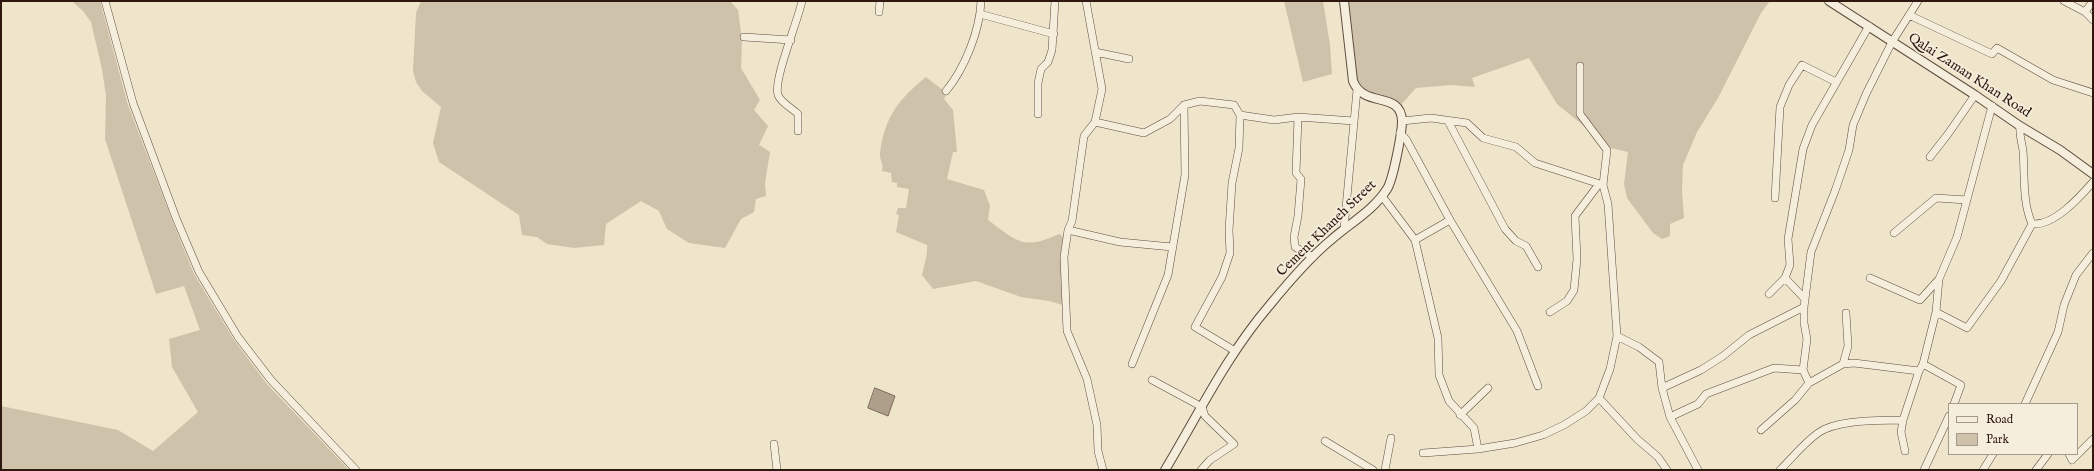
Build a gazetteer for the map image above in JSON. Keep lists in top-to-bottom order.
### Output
{
  "streets": {
    "street": ["Qalai Zaman Khan Road", "Cement Khaneh Street"]
  },
  "legend": ["Road", "Park"]
}
